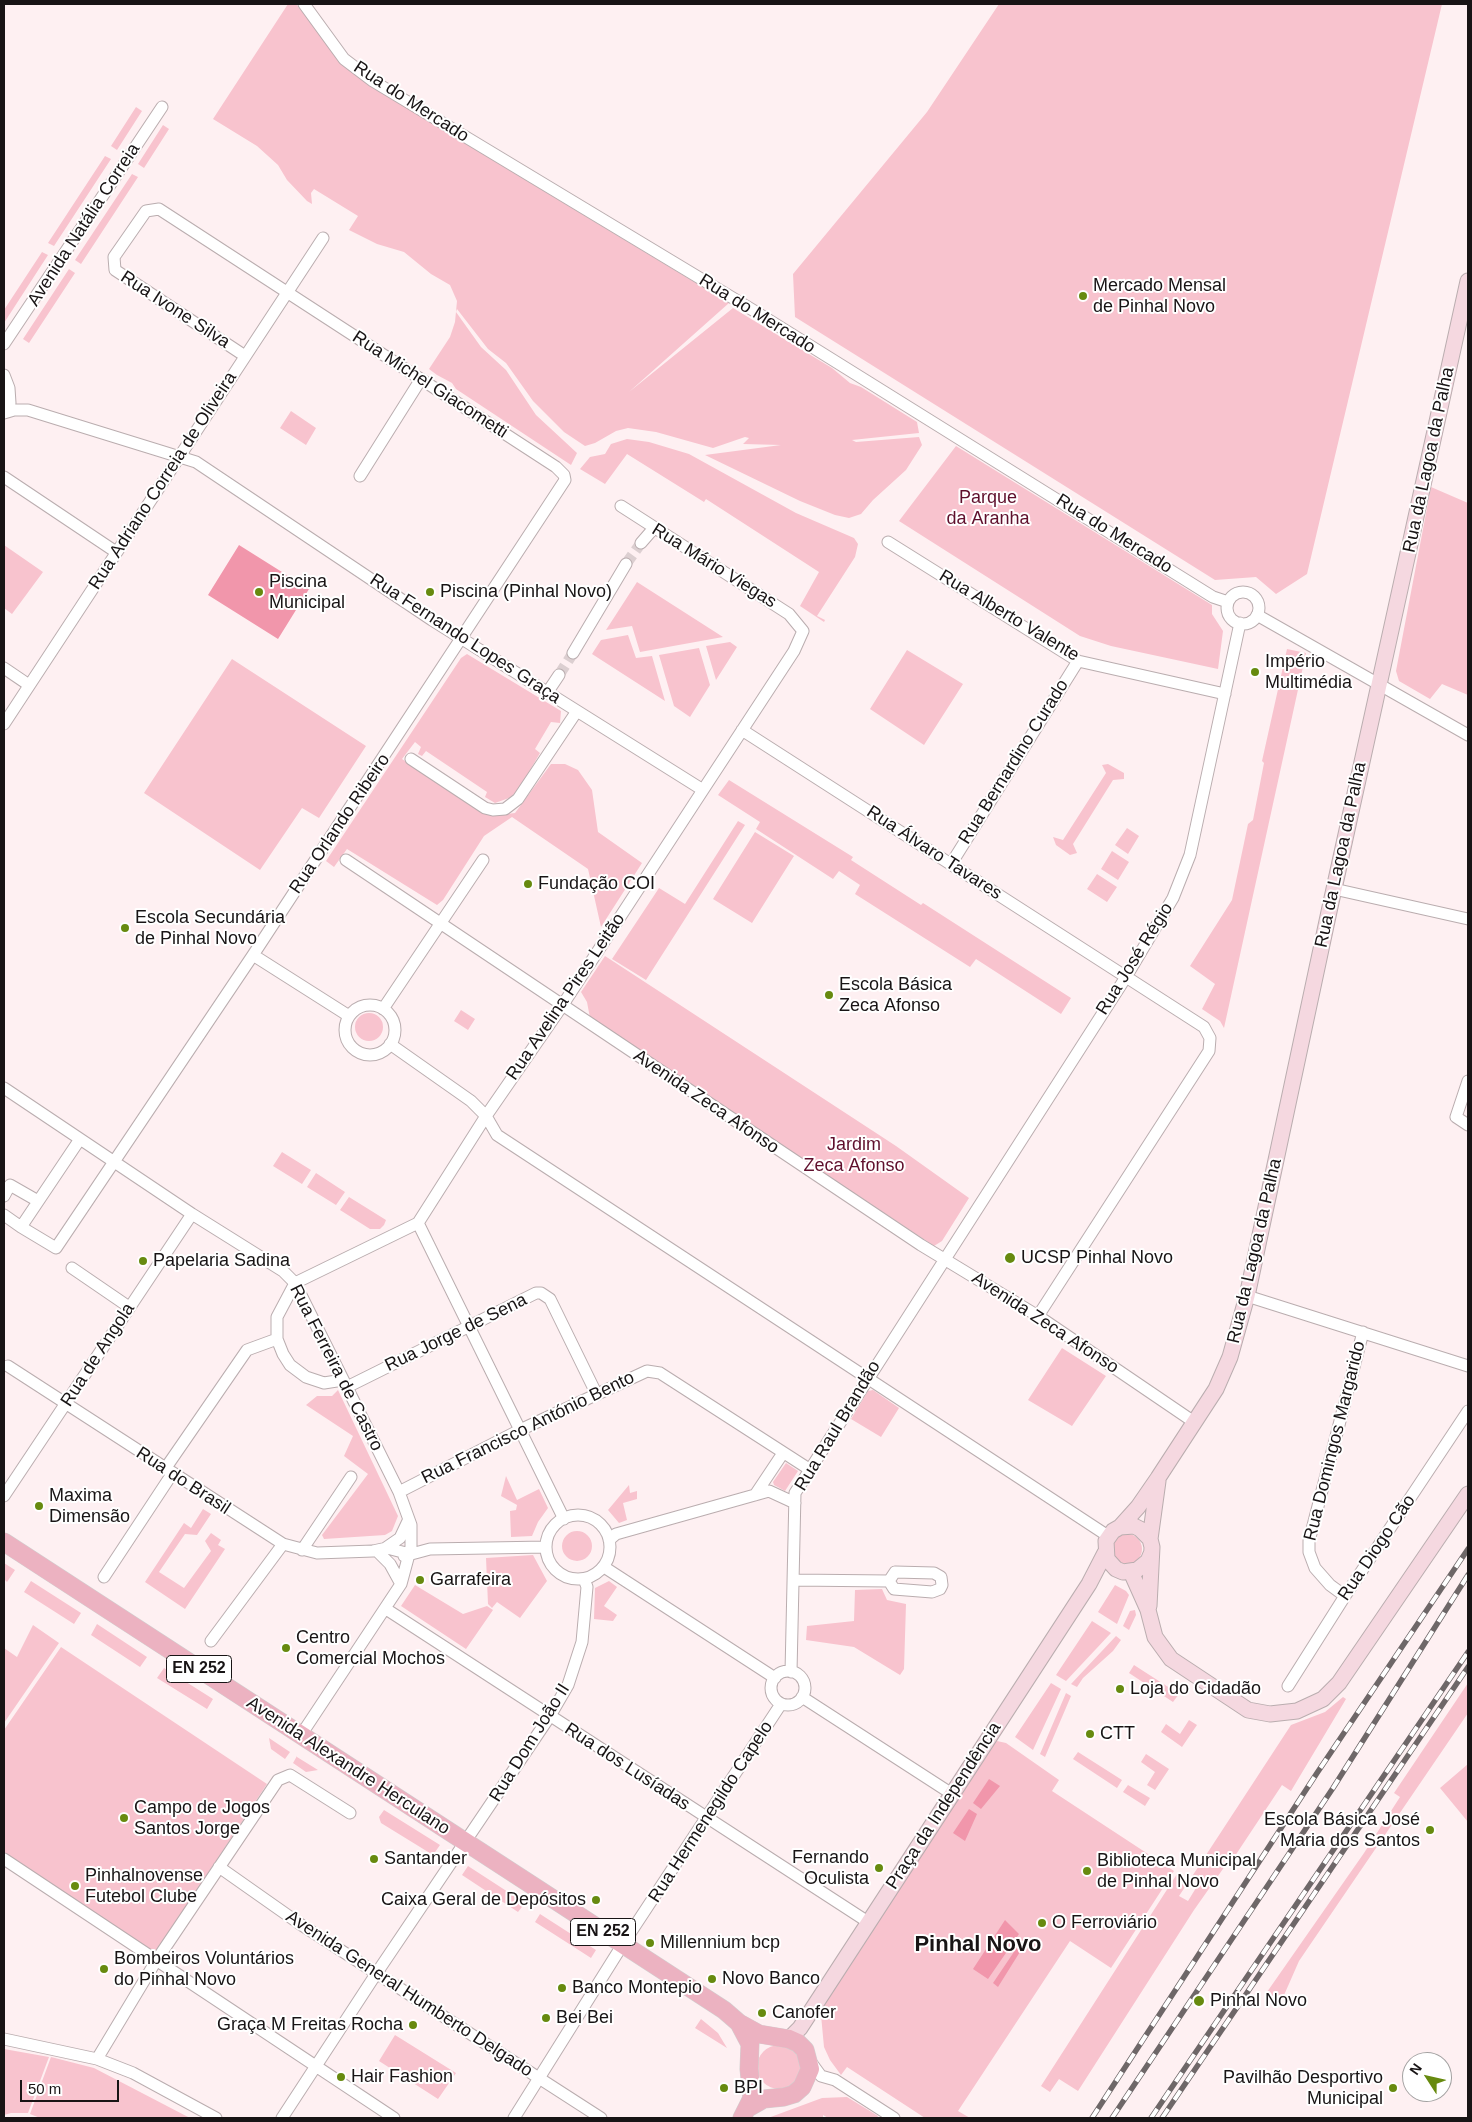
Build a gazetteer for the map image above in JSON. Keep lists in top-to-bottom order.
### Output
{
  "streets": {
    "main road": ["EN 252", "Avenida Alexandre Herculano"],
    "street": [
      "Rua do Mercado",
      "Avenida Natália Correia",
      "Rua Ivone Silva",
      "Rua Michel Giacometti",
      "Rua da Lagoa da Palha",
      "Rua Adriano Correia de Oliveira",
      "Rua Mário Viegas",
      "Rua Alberto Valente",
      "Rua Fernando Lopes Graça",
      "Rua Bernardino Curado",
      "Rua Orlando Ribeiro",
      "Rua Álvaro Tavares",
      "Rua José Régio",
      "Rua Avelina Pires Leitão",
      "Avenida Zeca Afonso",
      "Rua Jorge de Sena",
      "Rua de Angola",
      "Rua Ferreira de Castro",
      "Rua Raul Brandão",
      "Rua Francisco António Bento",
      "Rua Domingos Margarido",
      "Rua do Brasil",
      "Rua Diogo Cão",
      "Rua Dom João II",
      "Rua dos Lusíadas",
      "Praça da Independência",
      "Rua Hermenegildo Capelo",
      "Avenida General Humberto Delgado"
    ]
  },
  "crossings": [
    ["Rua do Mercado", "Rua José Régio"],
    ["Rua Ivone Silva", "Rua Michel Giacometti"],
    ["Rua Ivone Silva", "Rua Adriano Correia de Oliveira"],
    ["Rua Michel Giacometti", "Rua Adriano Correia de Oliveira"],
    ["Rua Michel Giacometti", "Rua Orlando Ribeiro"],
    ["Rua da Lagoa da Palha", "Avenida Zeca Afonso"],
    ["Rua Adriano Correia de Oliveira", "Rua Fernando Lopes Graça"],
    ["Rua Mário Viegas", "Rua Avelina Pires Leitão"],
    ["Rua Alberto Valente", "Rua Bernardino Curado"],
    ["Rua Alberto Valente", "Rua José Régio"],
    ["Rua Fernando Lopes Graça", "Rua Orlando Ribeiro"],
    ["Rua Fernando Lopes Graça", "Rua Avelina Pires Leitão"],
    ["Rua Bernardino Curado", "Rua Álvaro Tavares"],
    ["Rua Orlando Ribeiro", "Rua Ferreira de Castro"],
    ["Rua Álvaro Tavares", "Rua José Régio"],
    ["Rua Álvaro Tavares", "Rua Avelina Pires Leitão"],
    ["Rua Álvaro Tavares", "Avenida Zeca Afonso"],
    ["Rua José Régio", "Avenida Zeca Afonso"],
    ["Rua José Régio", "Rua Raul Brandão"],
    ["Rua Avelina Pires Leitão", "Avenida Zeca Afonso"],
    ["Avenida Zeca Afonso", "Rua Raul Brandão"],
    ["Rua Jorge de Sena", "Rua Ferreira de Castro"],
    ["Rua Jorge de Sena", "Rua Francisco António Bento"],
    ["Rua de Angola", "Rua Ferreira de Castro"],
    ["Rua de Angola", "Rua do Brasil"],
    ["Rua Ferreira de Castro", "Rua Francisco António Bento"],
    ["Rua Ferreira de Castro", "Rua do Brasil"],
    ["Rua Ferreira de Castro", "Avenida Alexandre Herculano"],
    ["Rua Ferreira de Castro", "Rua dos Lusíadas"],
    ["Rua Raul Brandão", "Rua Francisco António Bento"],
    ["Rua Raul Brandão", "Rua Hermenegildo Capelo"],
    ["Rua Domingos Margarido", "Rua Diogo Cão"],
    ["Rua do Brasil", "Rua Dom João II"],
    ["EN 252", "Rua Dom João II"],
    ["EN 252", "Avenida Alexandre Herculano"],
    ["EN 252", "Praça da Independência"],
    ["EN 252", "Rua Hermenegildo Capelo"],
    ["Rua Dom João II", "Avenida Alexandre Herculano"],
    ["Rua Dom João II", "Rua dos Lusíadas"],
    ["Rua Dom João II", "Avenida General Humberto Delgado"],
    ["Rua dos Lusíadas", "Praça da Independência"],
    ["Rua dos Lusíadas", "Rua Hermenegildo Capelo"],
    ["Rua Hermenegildo Capelo", "Avenida General Humberto Delgado"]
  ],
  "districts": ["Pinhal Novo"],
  "parks": ["Parque da Aranha", "Jardim Zeca Afonso"],
  "places": [
    "Mercado Mensal de Pinhal Novo",
    "Piscina Municipal",
    "Piscina (Pinhal Novo)",
    "Império Multimédia",
    "Fundação COI",
    "Escola Secundária de Pinhal Novo",
    "Escola Básica Zeca Afonso",
    "UCSP Pinhal Novo",
    "Papelaria Sadina",
    "Maxima Dimensão",
    "Garrafeira",
    "Centro Comercial Mochos",
    "Loja do Cidadão",
    "CTT",
    "Campo de Jogos Santos Jorge",
    "Escola Básica José Maria dos Santos",
    "Santander",
    "Fernando Oculista",
    "Biblioteca Municipal de Pinhal Novo",
    "Pinhalnovense Futebol Clube",
    "Caixa Geral de Depósitos",
    "O Ferroviário",
    "Millennium bcp",
    "Bombeiros Voluntários do Pinhal Novo",
    "Novo Banco",
    "Banco Montepio",
    "Pinhal Novo",
    "Canofer",
    "Bei Bei",
    "Graça M Freitas Rocha",
    "Hair Fashion",
    "BPI",
    "Pavilhão Desportivo Municipal"
  ],
  "scale_bar": "50 m",
  "north": "top left"
}
